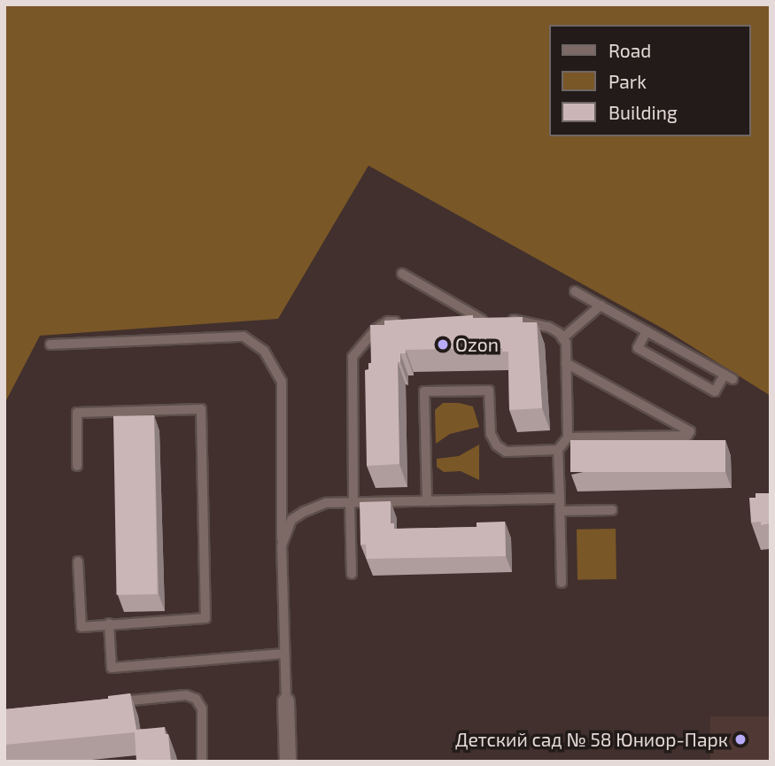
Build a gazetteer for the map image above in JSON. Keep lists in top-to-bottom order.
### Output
{
  "places": ["Ozon", "Детский сад № 58 Юниор-Парк"],
  "legend": ["Road", "Park", "Building"]
}
